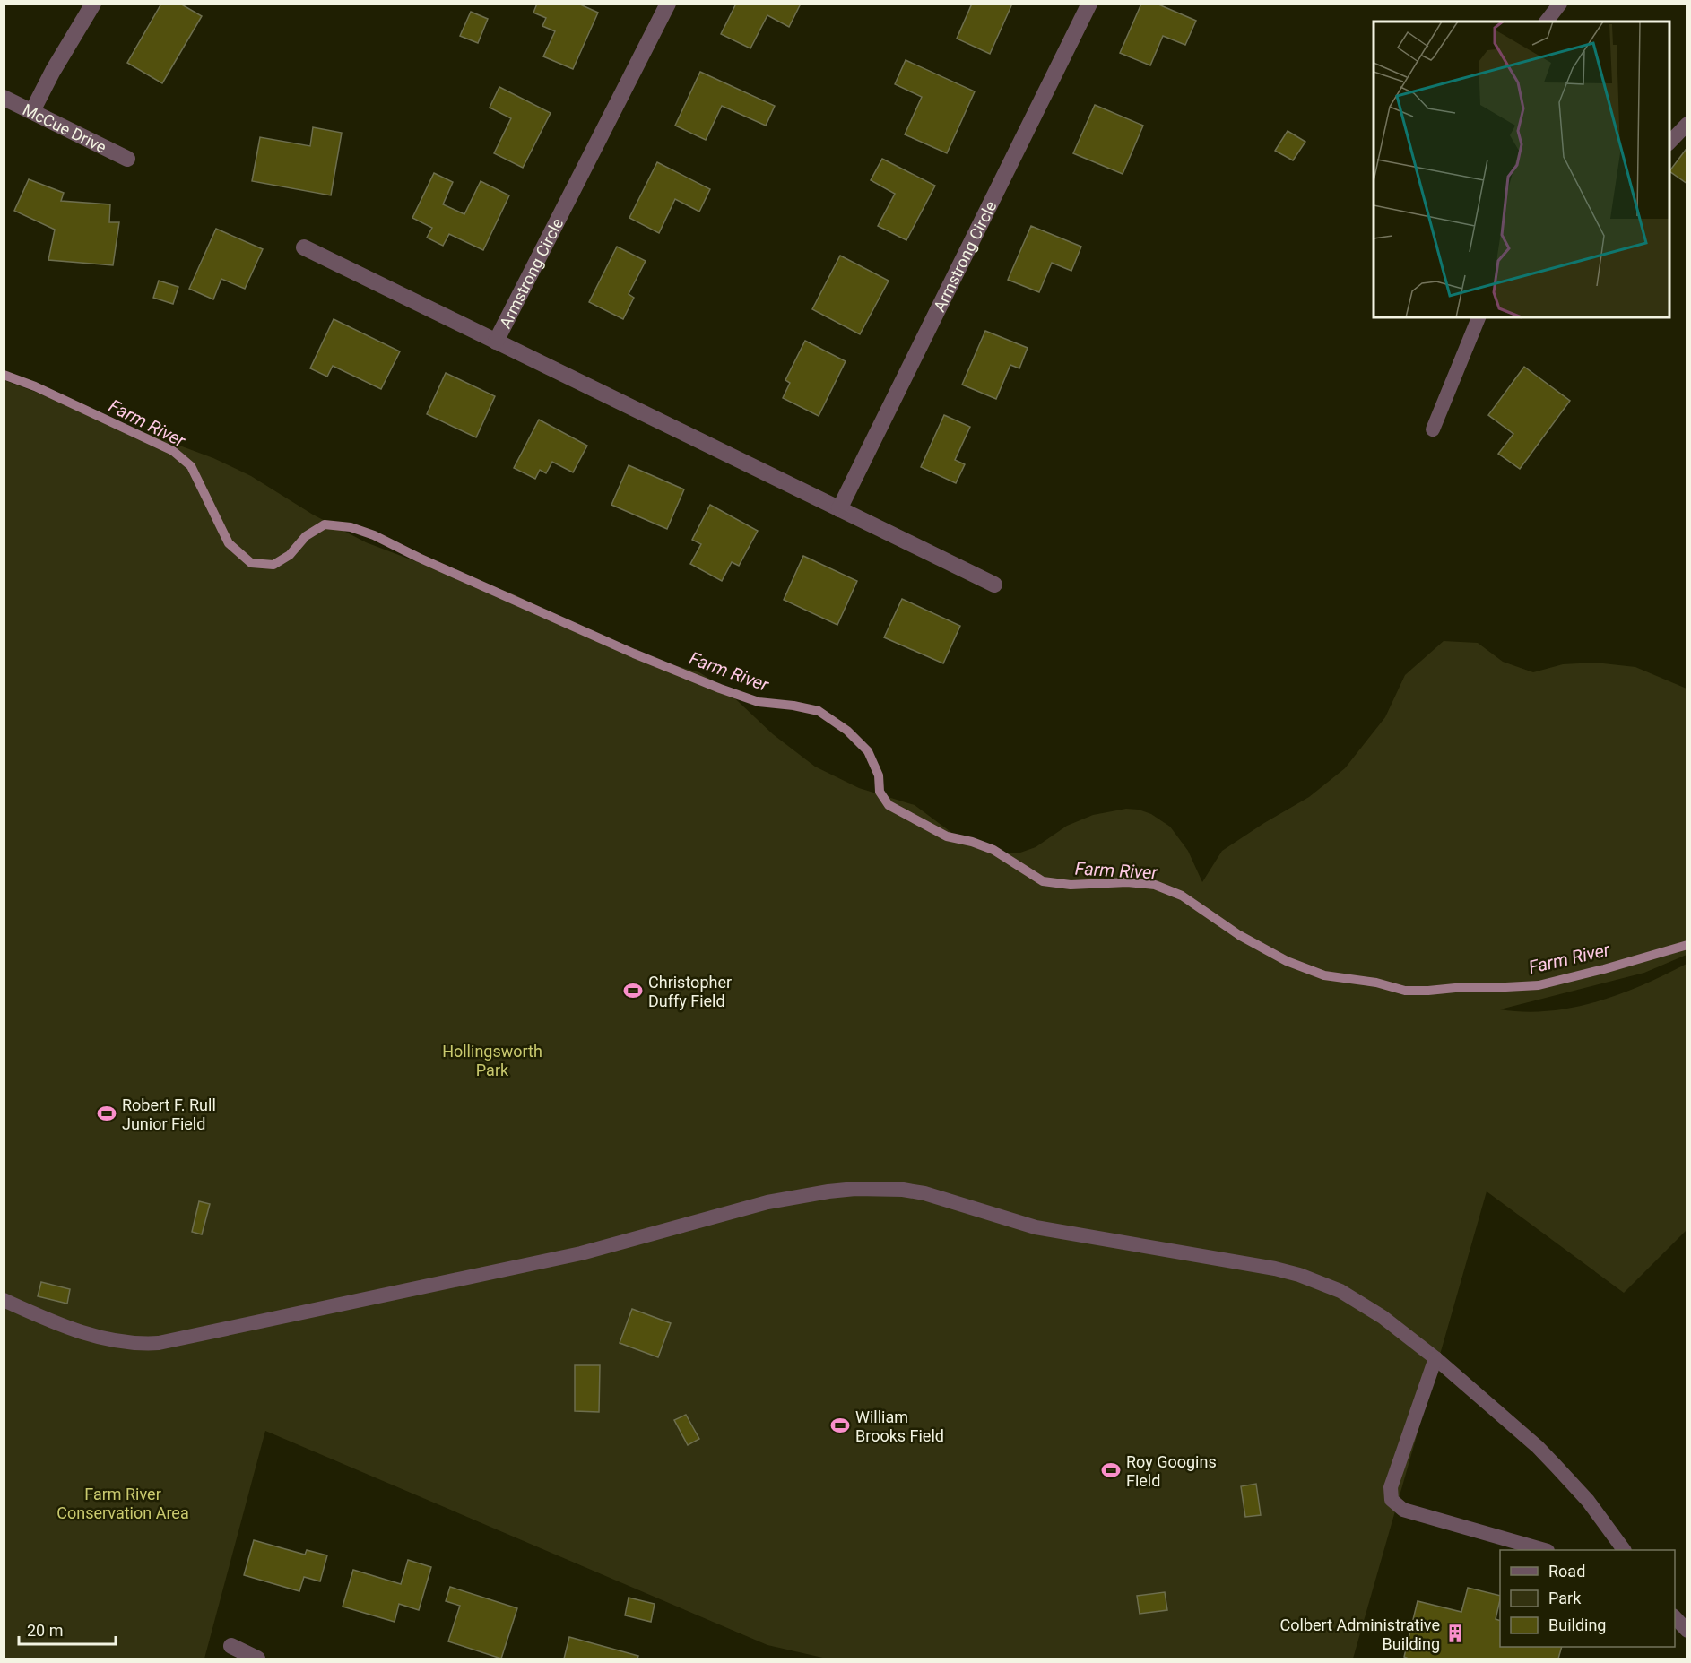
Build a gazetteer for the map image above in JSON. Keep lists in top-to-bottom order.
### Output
{
  "streets": {
    "street": ["McCue Drive", "Armstrong Circle"]
  },
  "water": ["Farm River"],
  "parks": ["Hollingsworth Park", "Farm River Conservation Area"],
  "places": {
    "sports": [
      "Christopher Duffy Field",
      "Robert F. Rull Junior Field",
      "William Brooks Field",
      "Roy Googins Field"
    ],
    "building": ["Colbert Administrative Building"]
  },
  "legend": ["Road", "Park", "Building"],
  "scale_bar": "20 m"
}
